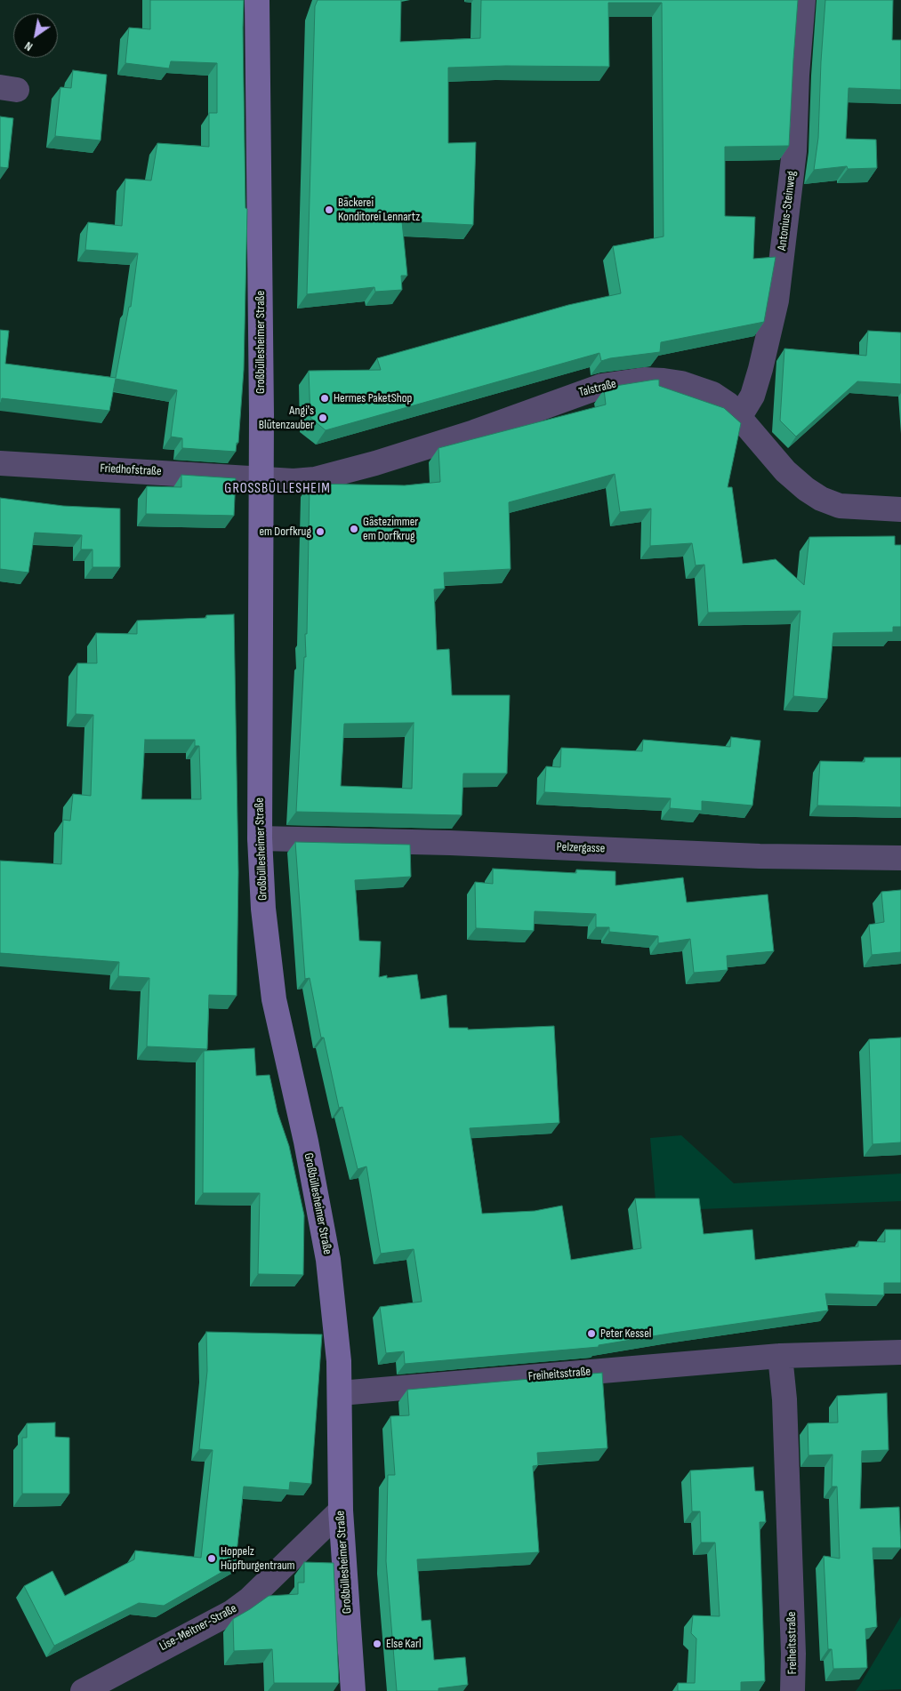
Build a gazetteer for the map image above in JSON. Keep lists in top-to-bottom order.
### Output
{
  "streets": {
    "street": [
      "Antonius-Steinweg",
      "Großbüllesheimer Straße",
      "Talstraße",
      "Friedhofstraße",
      "Pelzergasse",
      "Freiheitsstraße",
      "Lise-Meitner-Straße"
    ]
  },
  "crossings": [
    ["Antonius-Steinweg", "Talstraße"],
    ["Großbüllesheimer Straße", "Talstraße"],
    ["Großbüllesheimer Straße", "Friedhofstraße"],
    ["Großbüllesheimer Straße", "Pelzergasse"],
    ["Großbüllesheimer Straße", "Freiheitsstraße"],
    ["Großbüllesheimer Straße", "Lise-Meitner-Straße"],
    ["Talstraße", "Friedhofstraße"]
  ],
  "districts": ["GROSSBÜLLESHEIM"],
  "places": [
    "Bäckerei Konditorei Lennartz",
    "Hermes PaketShop",
    "Angi's Blütenzauber",
    "Gästezimmer em Dorfkrug",
    "em Dorfkrug",
    "Peter Kessel",
    "Hoppelz Hüpfburgentraum",
    "Else Karl"
  ],
  "north": "bottom left"
}
